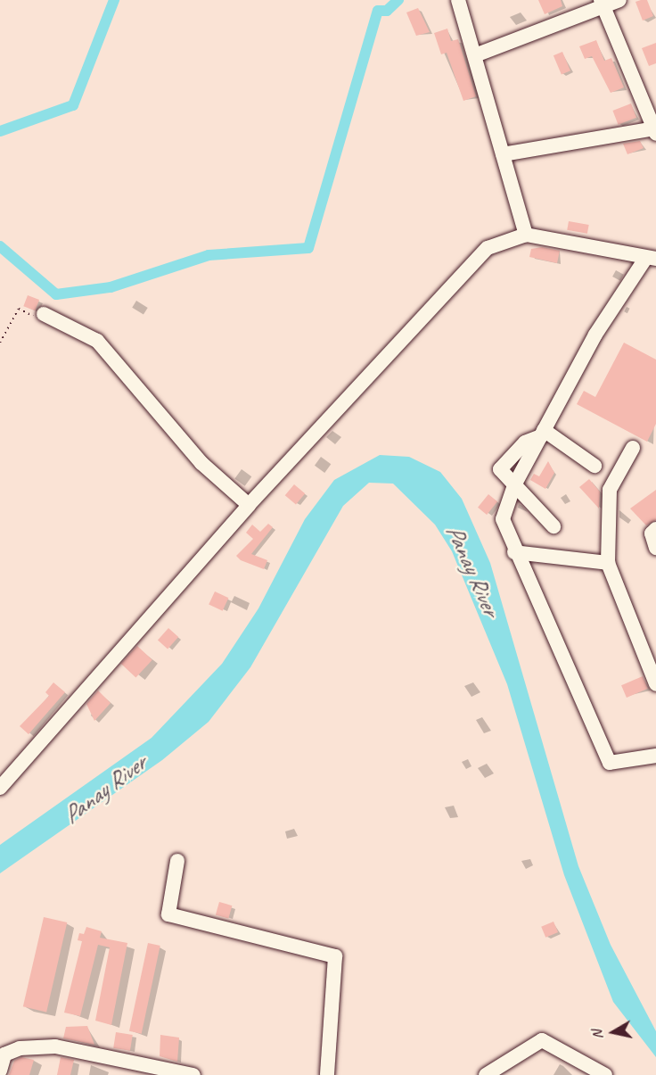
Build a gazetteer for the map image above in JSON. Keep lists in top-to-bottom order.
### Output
{
  "water": ["Panay River"],
  "north": "left"
}
